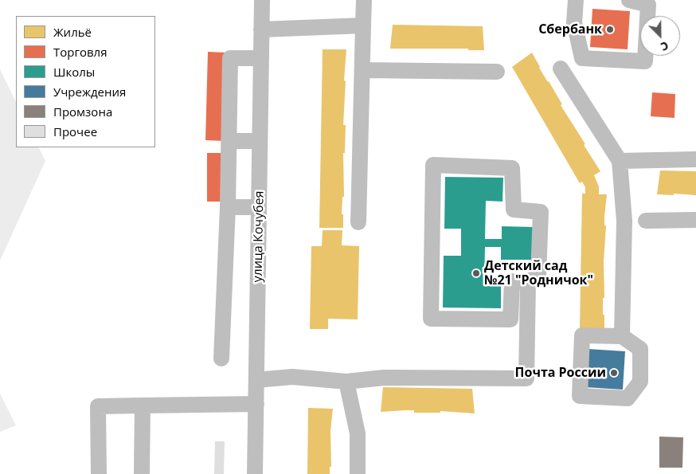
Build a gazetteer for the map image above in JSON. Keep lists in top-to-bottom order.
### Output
{
  "streets": {
    "street": ["улица Кочубея"]
  },
  "places": ["Сбербанк", "Детский сад №21 \"Родничок\"", "Почта России"],
  "legend": [
    "Жильё",
    "Торговля",
    "Школы",
    "Учреждения",
    "Промзона",
    "Прочее"
  ],
  "north": "bottom right"
}
